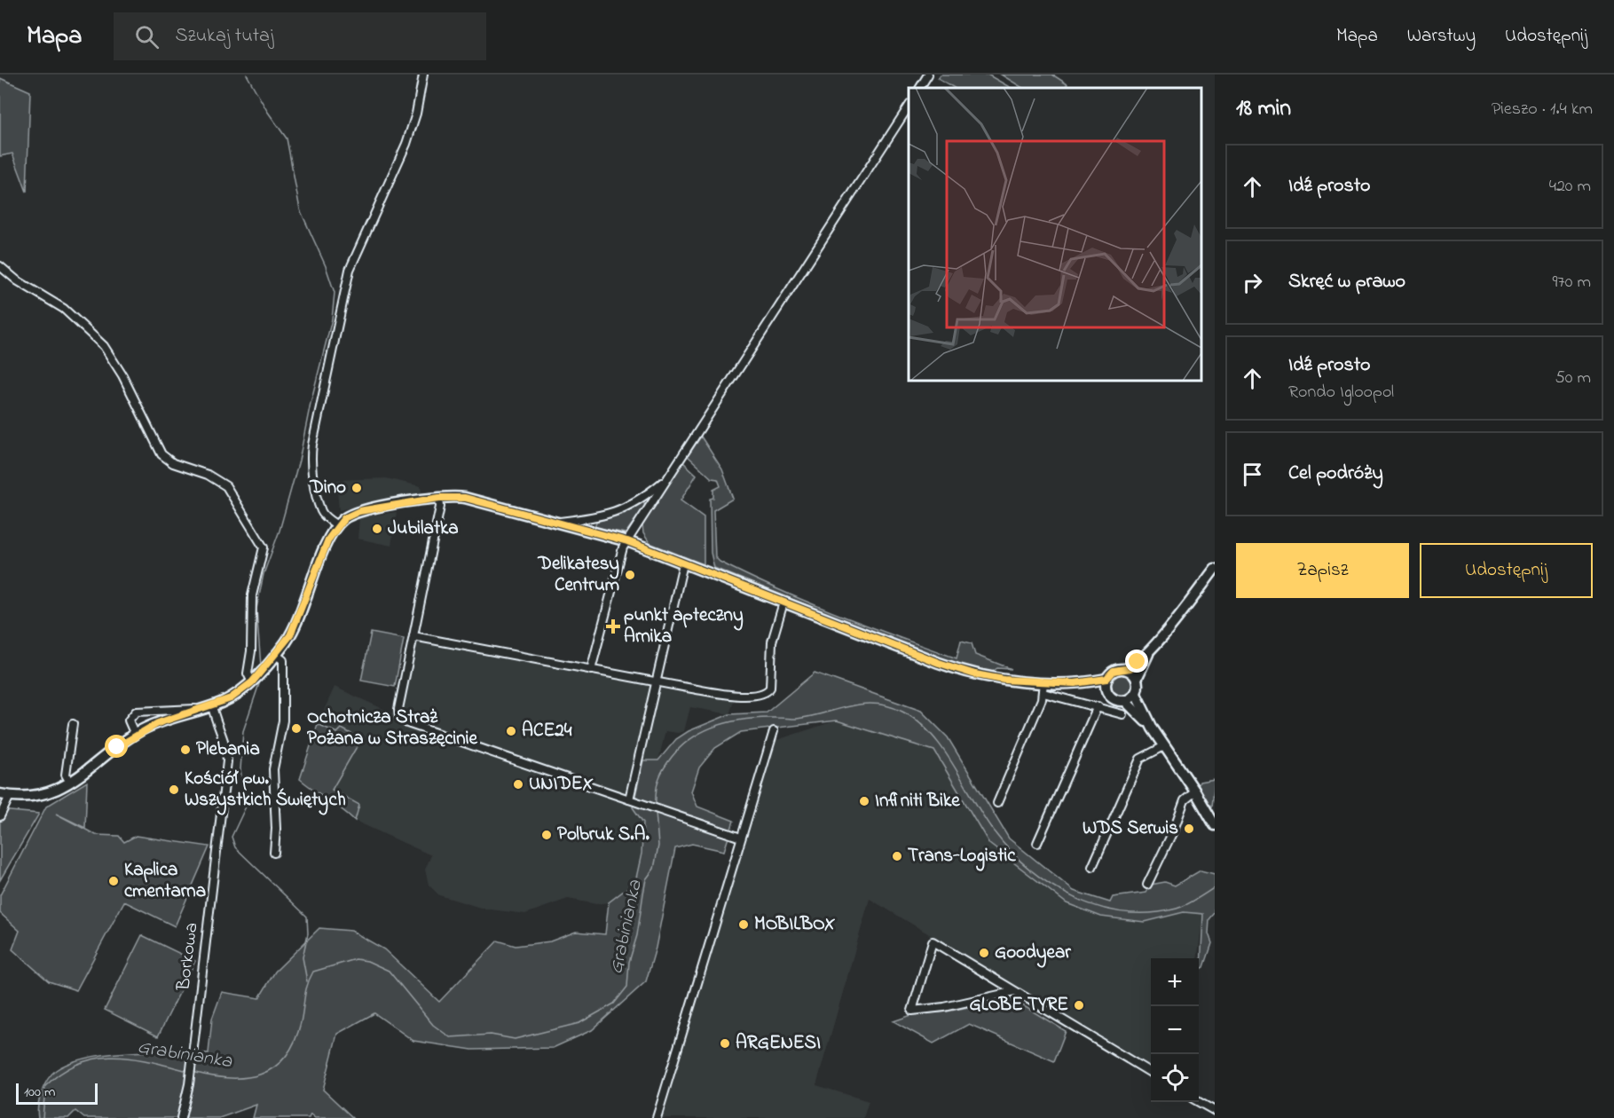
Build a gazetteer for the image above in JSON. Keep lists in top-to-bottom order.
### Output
{
  "streets": {
    "street": ["Borkowa"]
  },
  "water": ["Grabinianka"],
  "places": {
    "other": [
      "Dino",
      "Jubilatka",
      "Delikatesy Centrum",
      "Ochotnicza Straż Pożana w Straszęcinie",
      "ACE24",
      "Plebania",
      "UNIDEX",
      "Kościół pw. Wszystkich Świętych",
      "Infiniti Bike",
      "WDS Serwis",
      "Polbruk S.A.",
      "Trans-Logistic",
      "Kaplica cmentarna",
      "MOBILBOX",
      "Goodyear",
      "GLOBE TYRE",
      "ARGENESI"
    ],
    "health": ["punkt apteczny Arnika"]
  },
  "scale_bar": "100 m",
  "page": {
    "header": "Mapa",
    "search": "Szukaj tutaj",
    "nav": ["Mapa", "Warstwy", "Udostępnij"],
    "heading": ["18 min", "Pieszo · 1.4 km"],
    "list": [
      ["Idź prosto", "420 m"],
      ["Skręć w prawo", "970 m"],
      ["Idź prosto", "Rondo Igloopol", "50 m"],
      "Cel podróży"
    ],
    "buttons": ["Zapisz", "Udostępnij"],
    "map_buttons": ["+", "−"],
    "scale": "100 m"
  }
}
